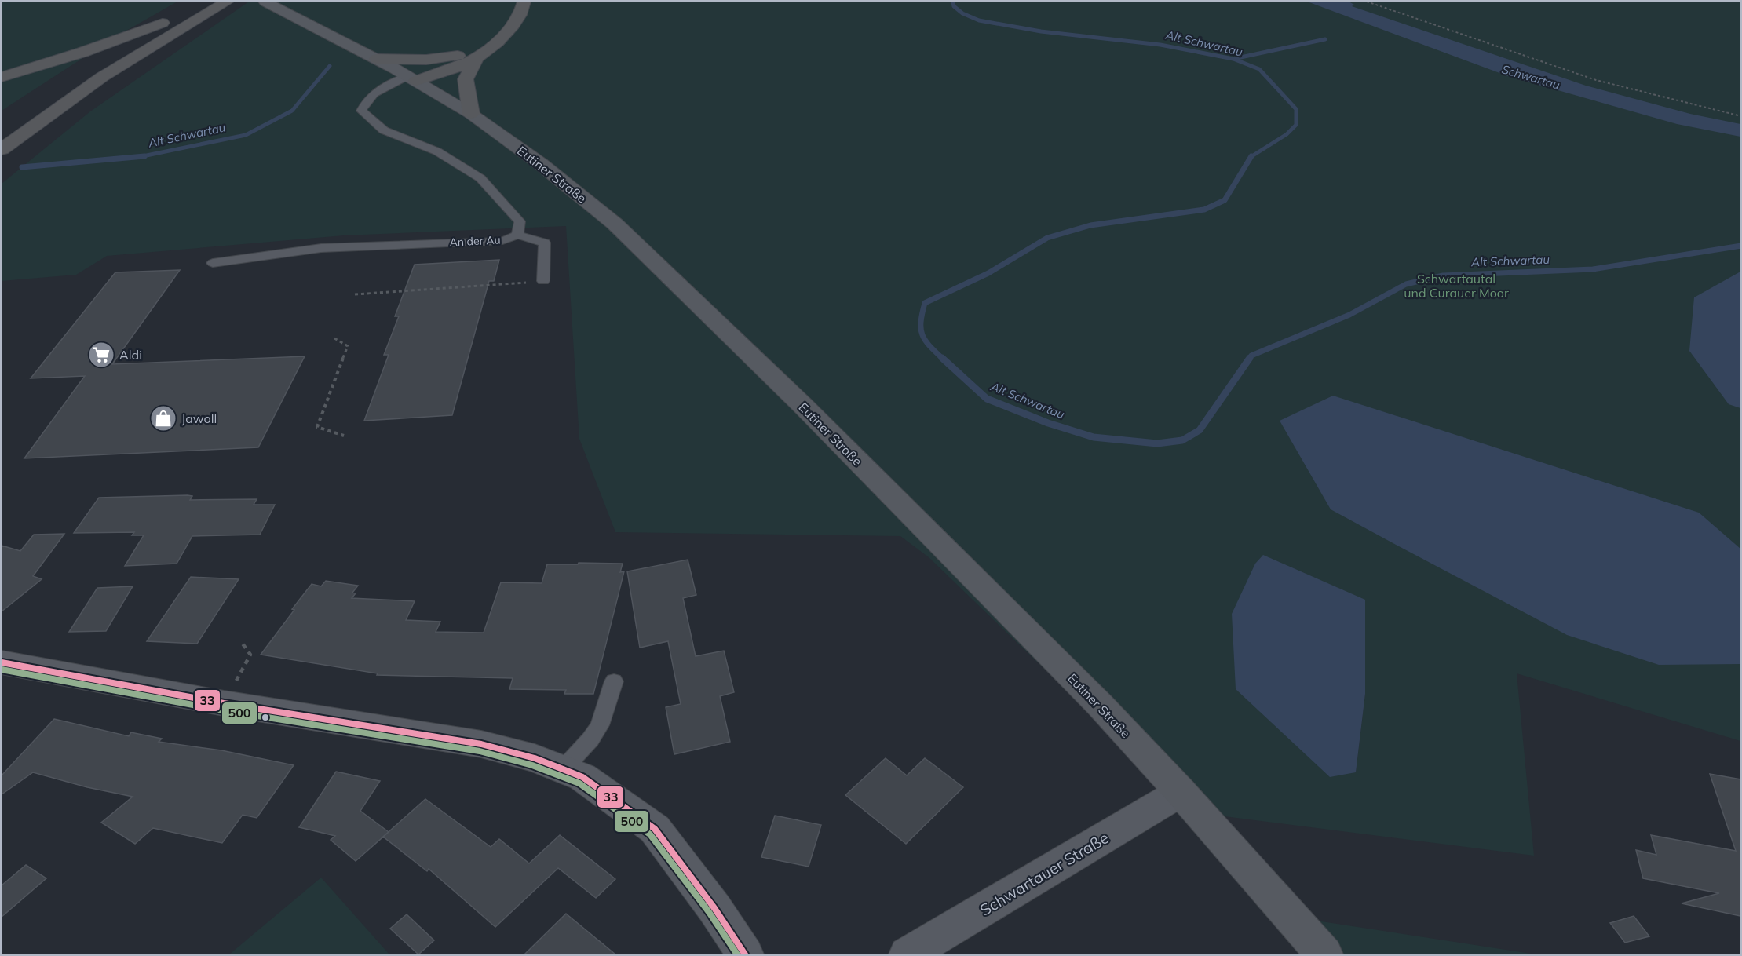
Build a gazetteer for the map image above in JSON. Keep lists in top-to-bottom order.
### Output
{
  "streets": {
    "main road": ["Eutiner Straße"],
    "street": ["Schwartauer Straße"],
    "lane": ["An der Au"]
  },
  "crossings": [
    ["Eutiner Straße", "An der Au"],
    ["Eutiner Straße", "Schwartauer Straße"]
  ],
  "water": ["Alt Schwartau", "Schwartau"],
  "parks": ["Schwartautal und Curauer Moor"],
  "places": {
    "supermarket": ["Aldi"],
    "shop": ["Jawoll"]
  },
  "lines": ["transit line 33", "transit line 500"]
}
